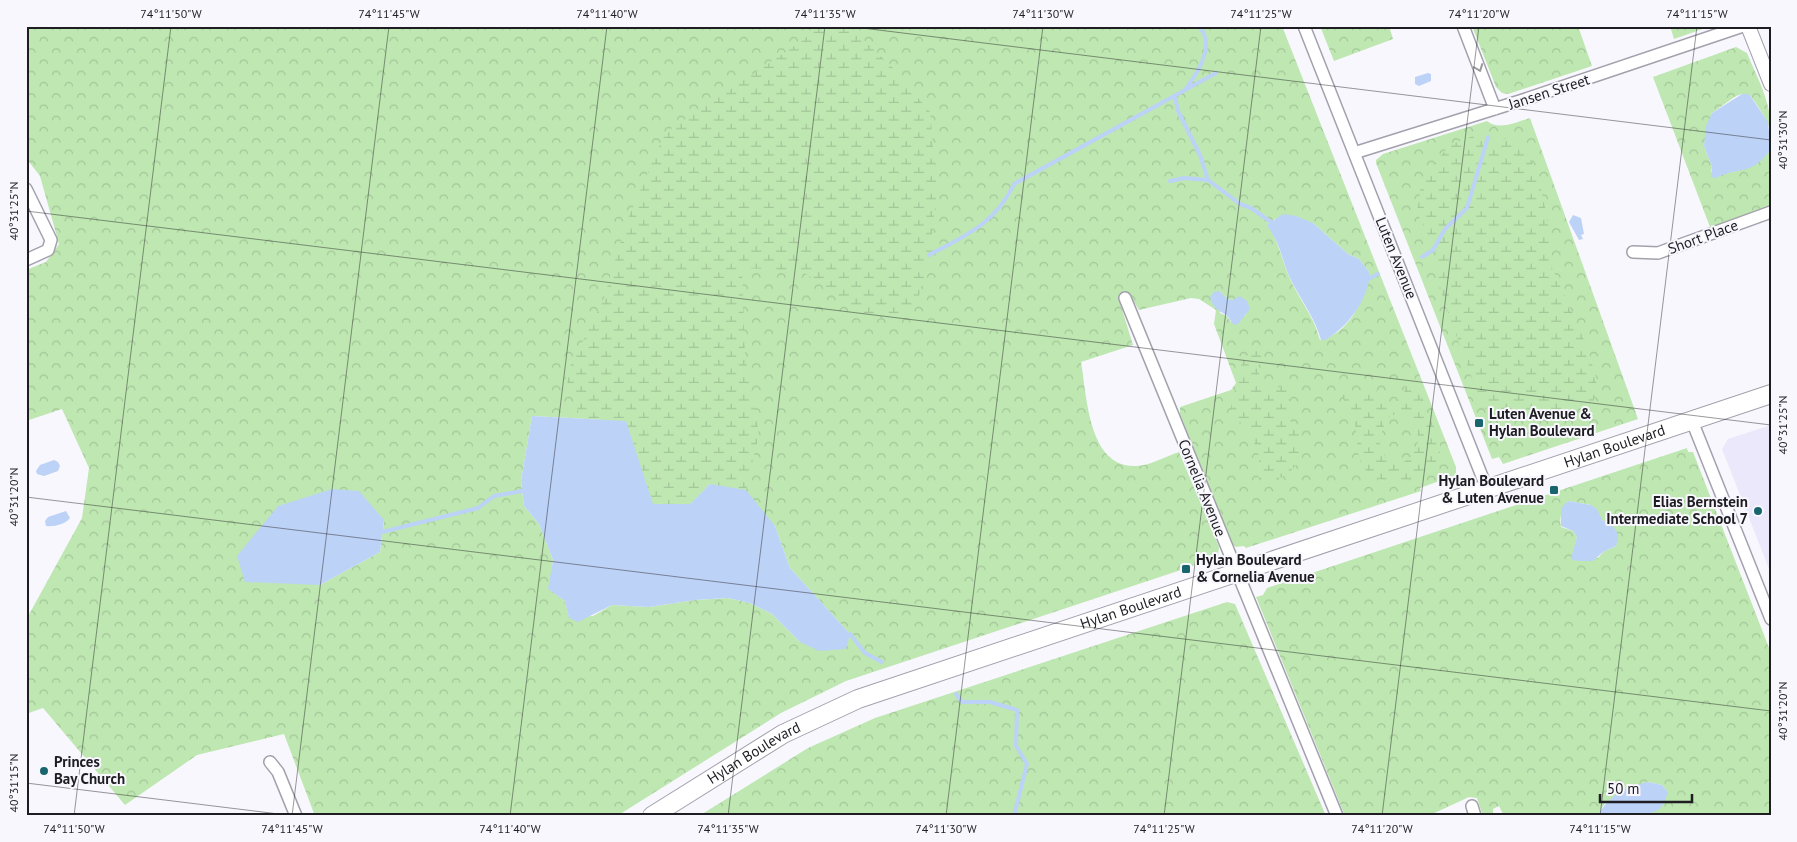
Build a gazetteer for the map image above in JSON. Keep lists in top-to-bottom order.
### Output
{
  "streets": {
    "main road": ["Hylan Boulevard"],
    "street": [
      "Jansen Street",
      "Short Place",
      "Luten Avenue",
      "Cornelia Avenue"
    ]
  },
  "crossings": [
    ["Jansen Street", "Luten Avenue"],
    ["Luten Avenue", "Hylan Boulevard"],
    ["Hylan Boulevard", "Cornelia Avenue"]
  ],
  "places": {
    "transit": ["Luten Avenue & Hylan Boulevard", "Hylan Boulevard & Luten Avenue", "Hylan Boulevard & Cornelia Avenue"],
    "other": ["Elias Bernstein Intermediate School 7", "Princes Bay Church"]
  },
  "scale_bar": "50 m",
  "coordinates": [
    "74°11'50\"W",
    "74°11'45\"W",
    "74°11'40\"W",
    "74°11'35\"W",
    "74°11'30\"W",
    "74°11'25\"W",
    "74°11'20\"W",
    "74°11'15\"W",
    "40°31'30\"N",
    "40°31'25\"N",
    "40°31'20\"N",
    "40°31'15\"N"
  ]
}
